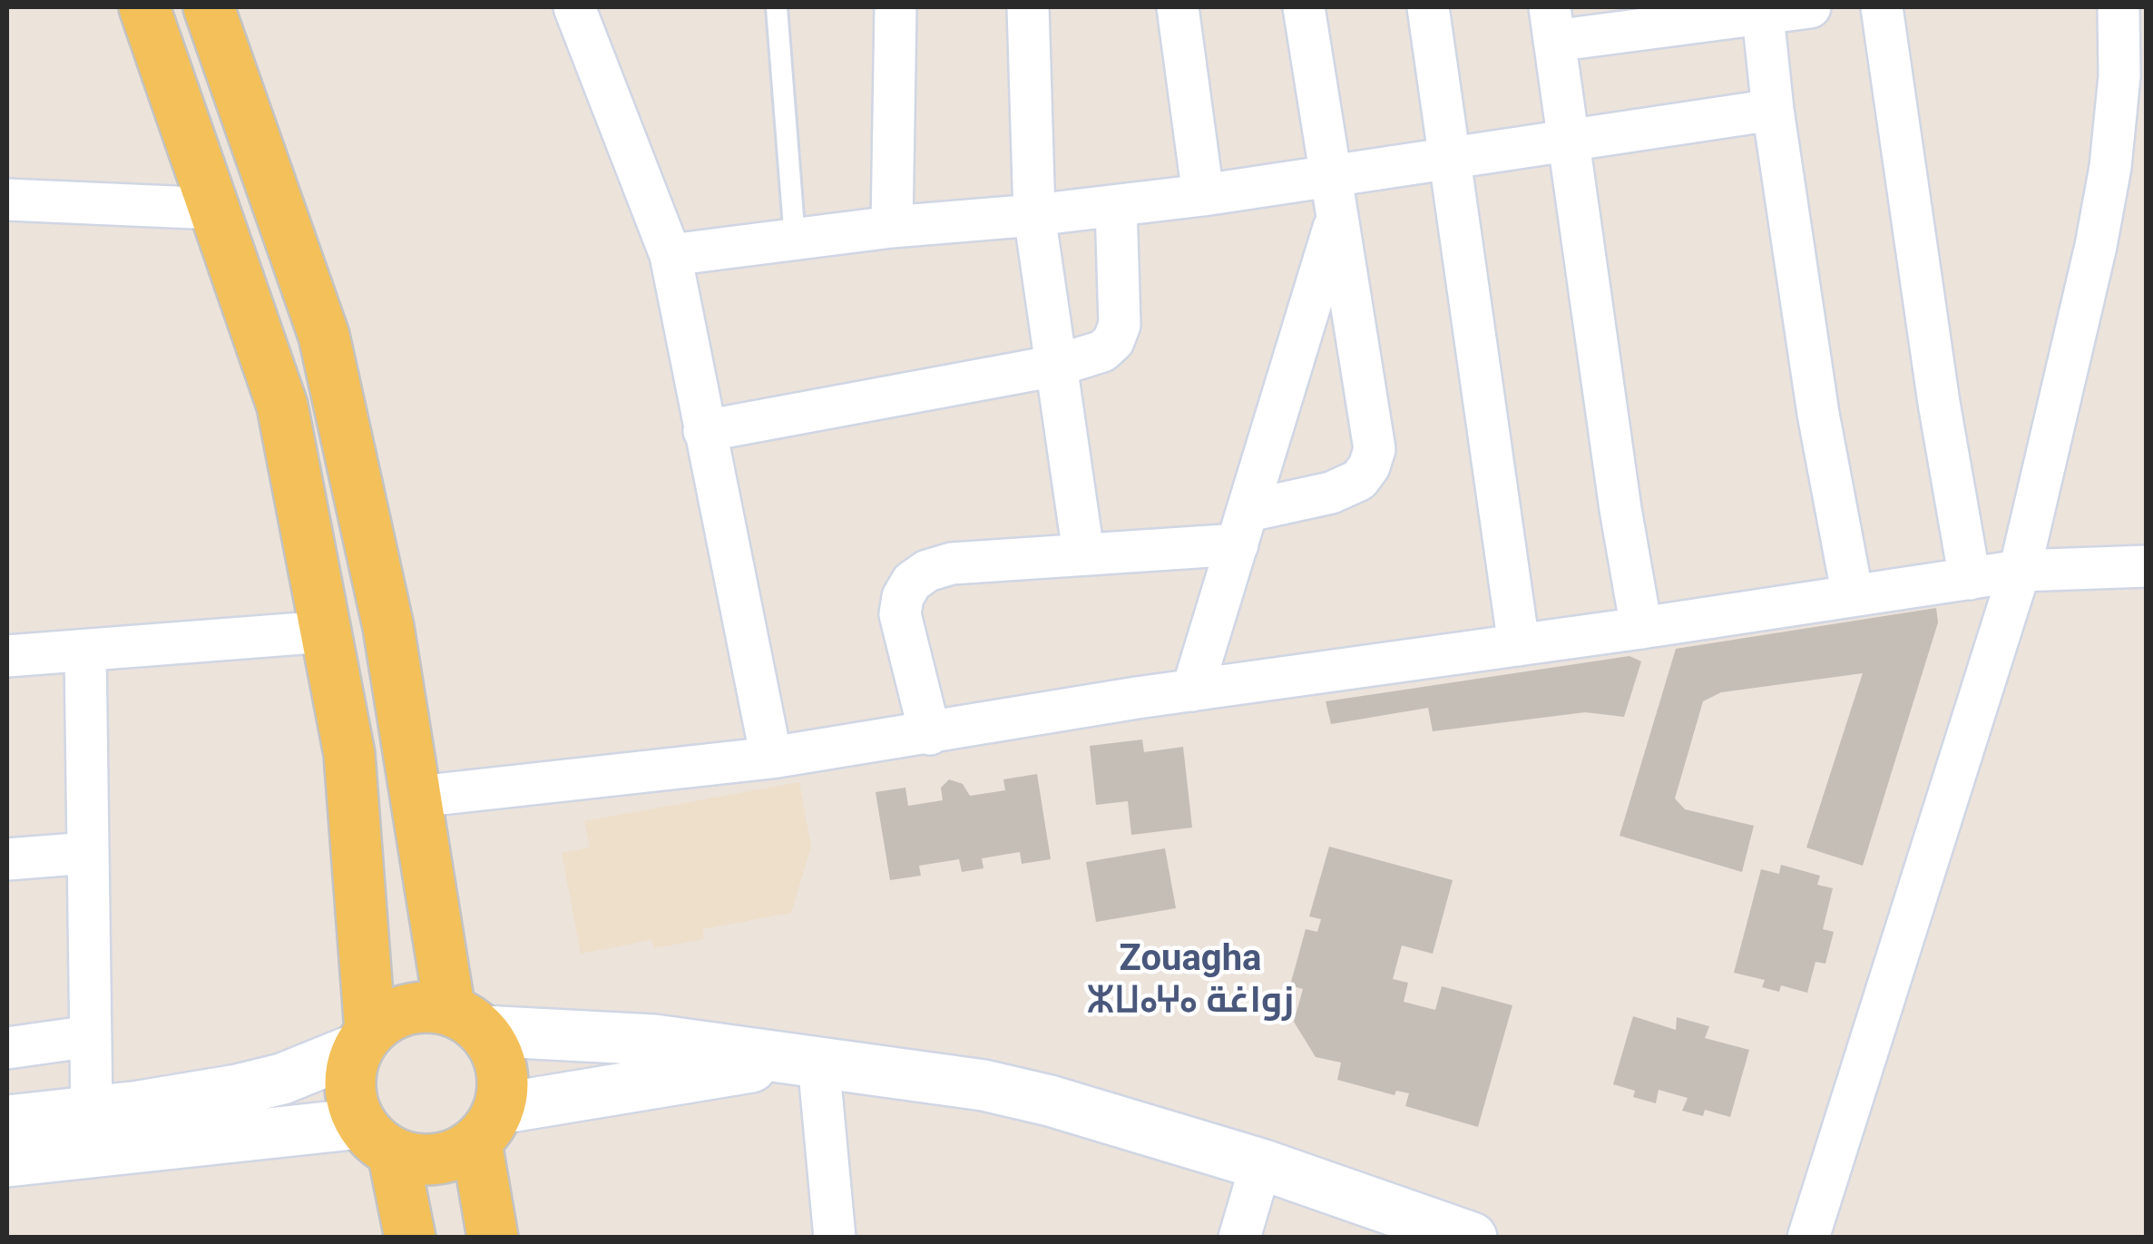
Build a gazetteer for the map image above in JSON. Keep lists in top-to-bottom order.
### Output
{
  "districts": ["Zouagha ⵣⵡⴰⵖⴰ زواغة"]
}
